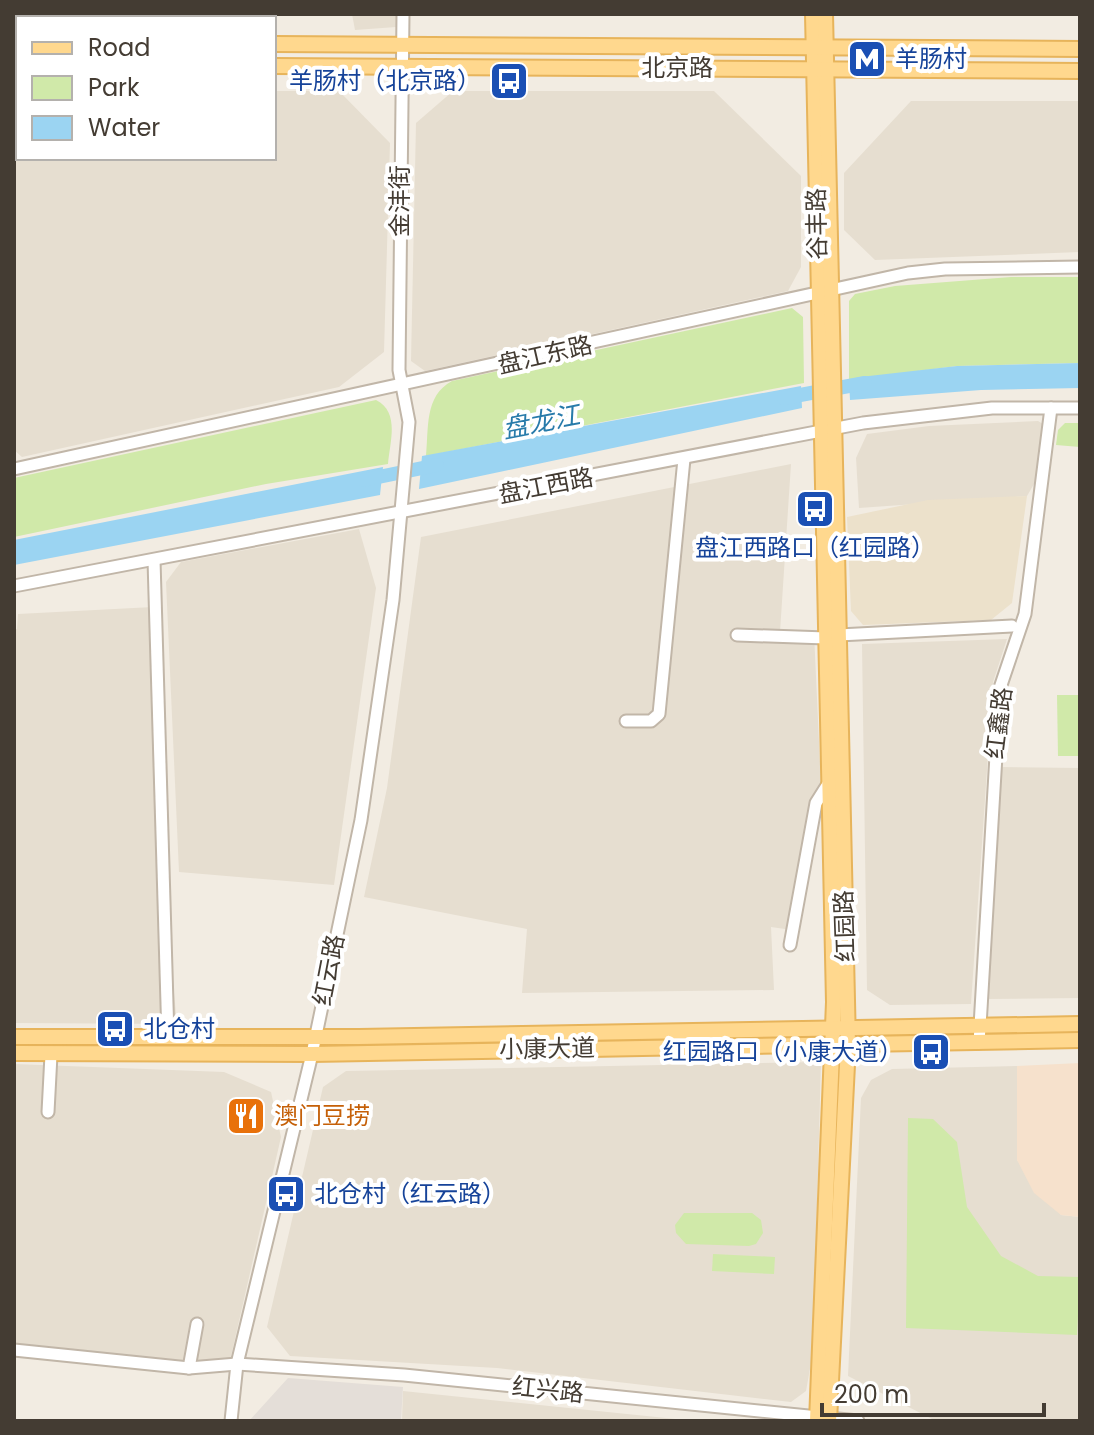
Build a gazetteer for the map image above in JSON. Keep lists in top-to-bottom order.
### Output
{
  "streets": {
    "main road": [
      "北京路",
      "谷丰路",
      "红园路",
      "小康大道"
    ],
    "street": [
      "金沣街",
      "盘江东路",
      "盘江西路",
      "红鑫路",
      "红云路",
      "红兴路"
    ]
  },
  "crossings": [
    ["北京路", "金沣街"],
    ["北京路", "谷丰路"],
    ["金沣街", "盘江东路"],
    ["金沣街", "红云路"],
    ["谷丰路", "盘江东路"],
    ["谷丰路", "盘江西路"],
    ["谷丰路", "红园路"],
    ["盘江西路", "红鑫路"],
    ["盘江西路", "红园路"],
    ["盘江西路", "红云路"],
    ["红鑫路", "小康大道"],
    ["红园路", "小康大道"],
    ["红园路", "红兴路"],
    ["红云路", "小康大道"],
    ["红云路", "红兴路"]
  ],
  "water": ["盘龙江"],
  "places": {
    "metro station": ["羊肠村"],
    "bus stop": [
      "羊肠村（北京路）",
      "盘江西路口（红园路）",
      "北仓村",
      "红园路口（小康大道）",
      "北仓村（红云路）"
    ],
    "restaurant": ["澳门豆捞"]
  },
  "legend": ["Road", "Park", "Water"],
  "scale_bar": "200 m"
}
